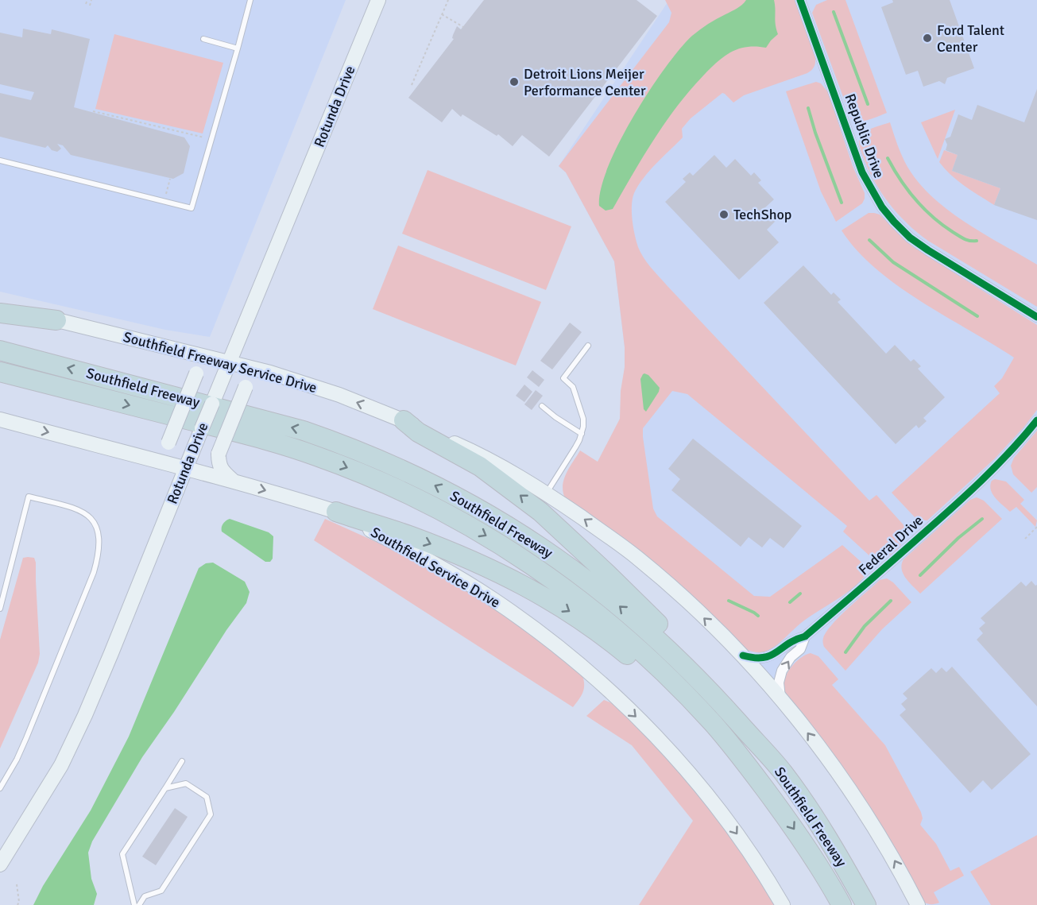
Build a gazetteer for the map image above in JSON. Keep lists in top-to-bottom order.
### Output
{
  "streets": {
    "highway": ["Southfield Freeway"],
    "main road": ["Rotunda Drive", "Southfield Freeway Service Drive", "Southfield Service Drive"],
    "street": ["Republic Drive", "Federal Drive"]
  },
  "crossings": [
    ["Rotunda Drive", "Southfield Freeway Service Drive"],
    ["Rotunda Drive", "Southfield Service Drive"],
    ["Southfield Freeway Service Drive", "Federal Drive"]
  ],
  "one_way": ["Southfield Freeway Service Drive", "Southfield Service Drive"],
  "places": ["Ford Talent Center", "Detroit Lions Meijer Performance Center", "TechShop"]
}
